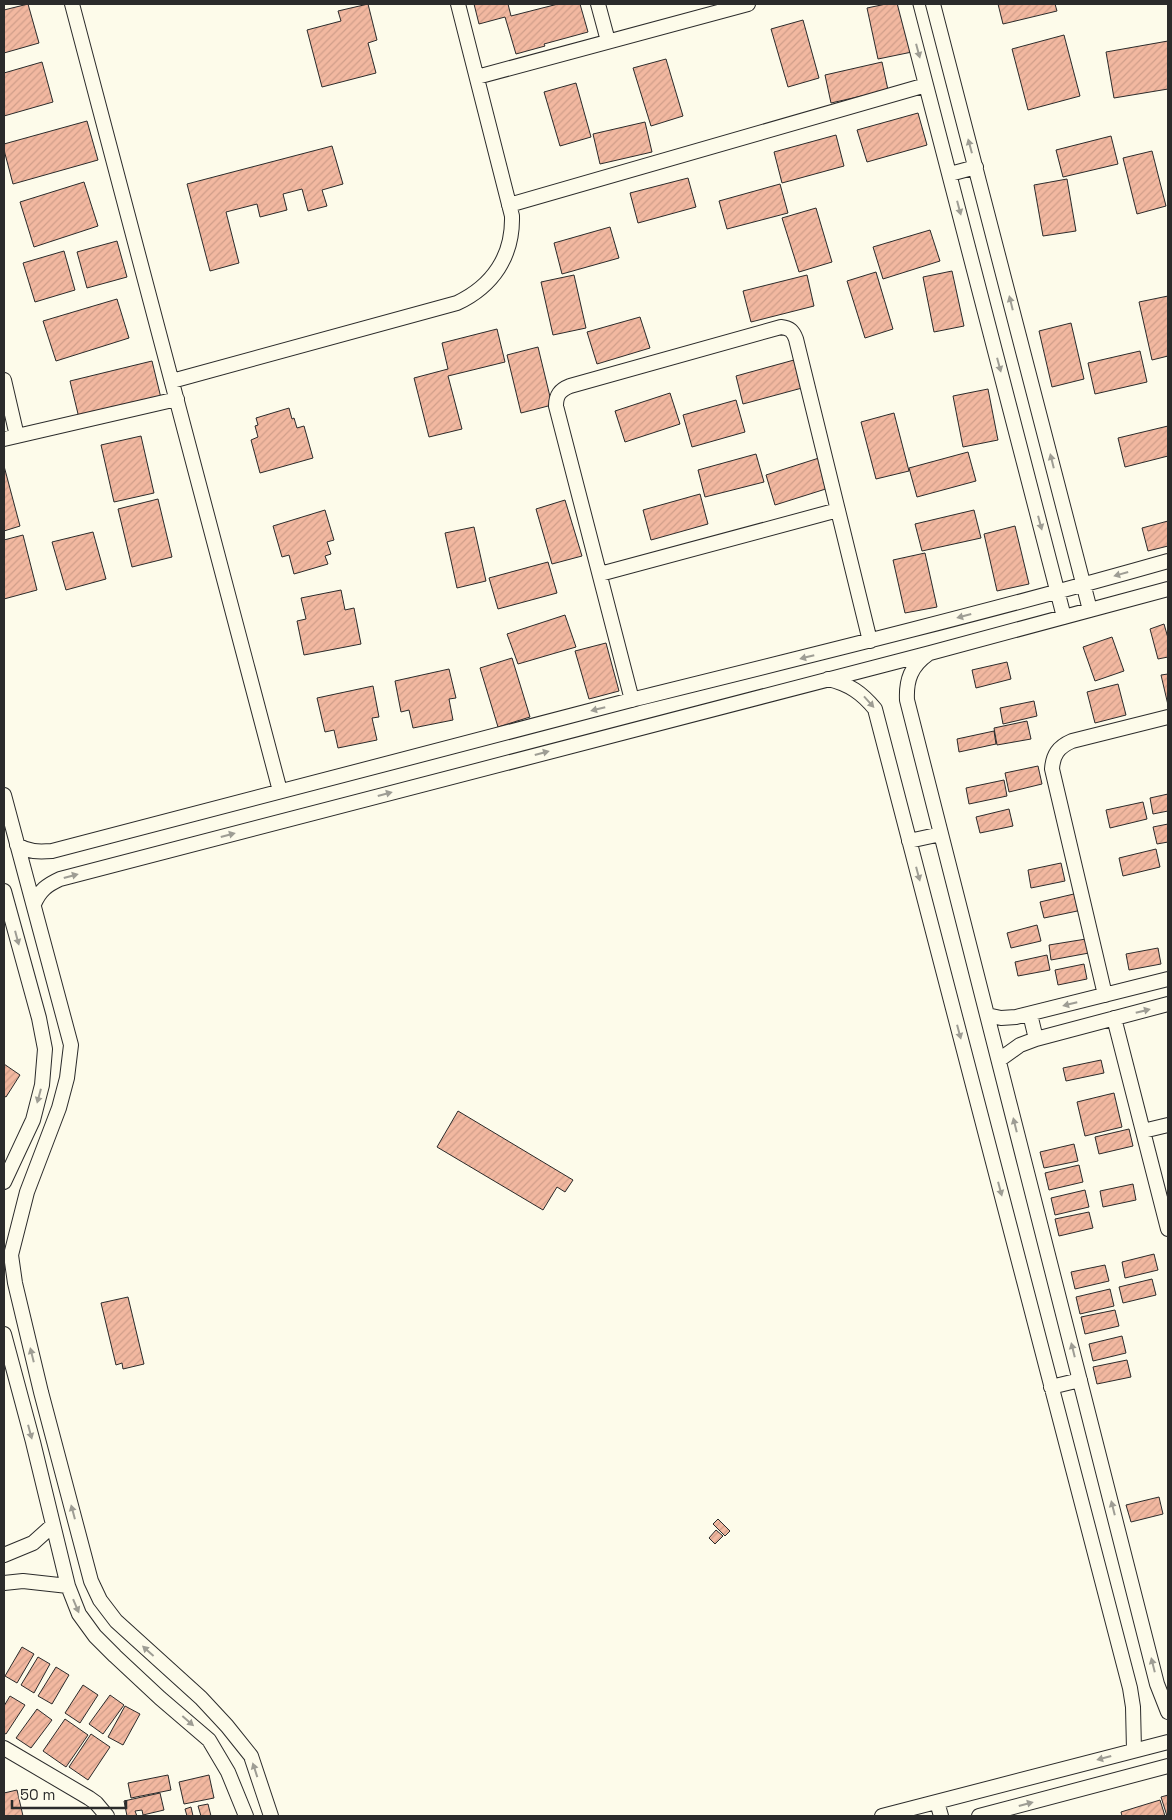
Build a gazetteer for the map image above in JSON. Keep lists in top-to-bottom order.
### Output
{
  "scale_bar": "50 m"
}
